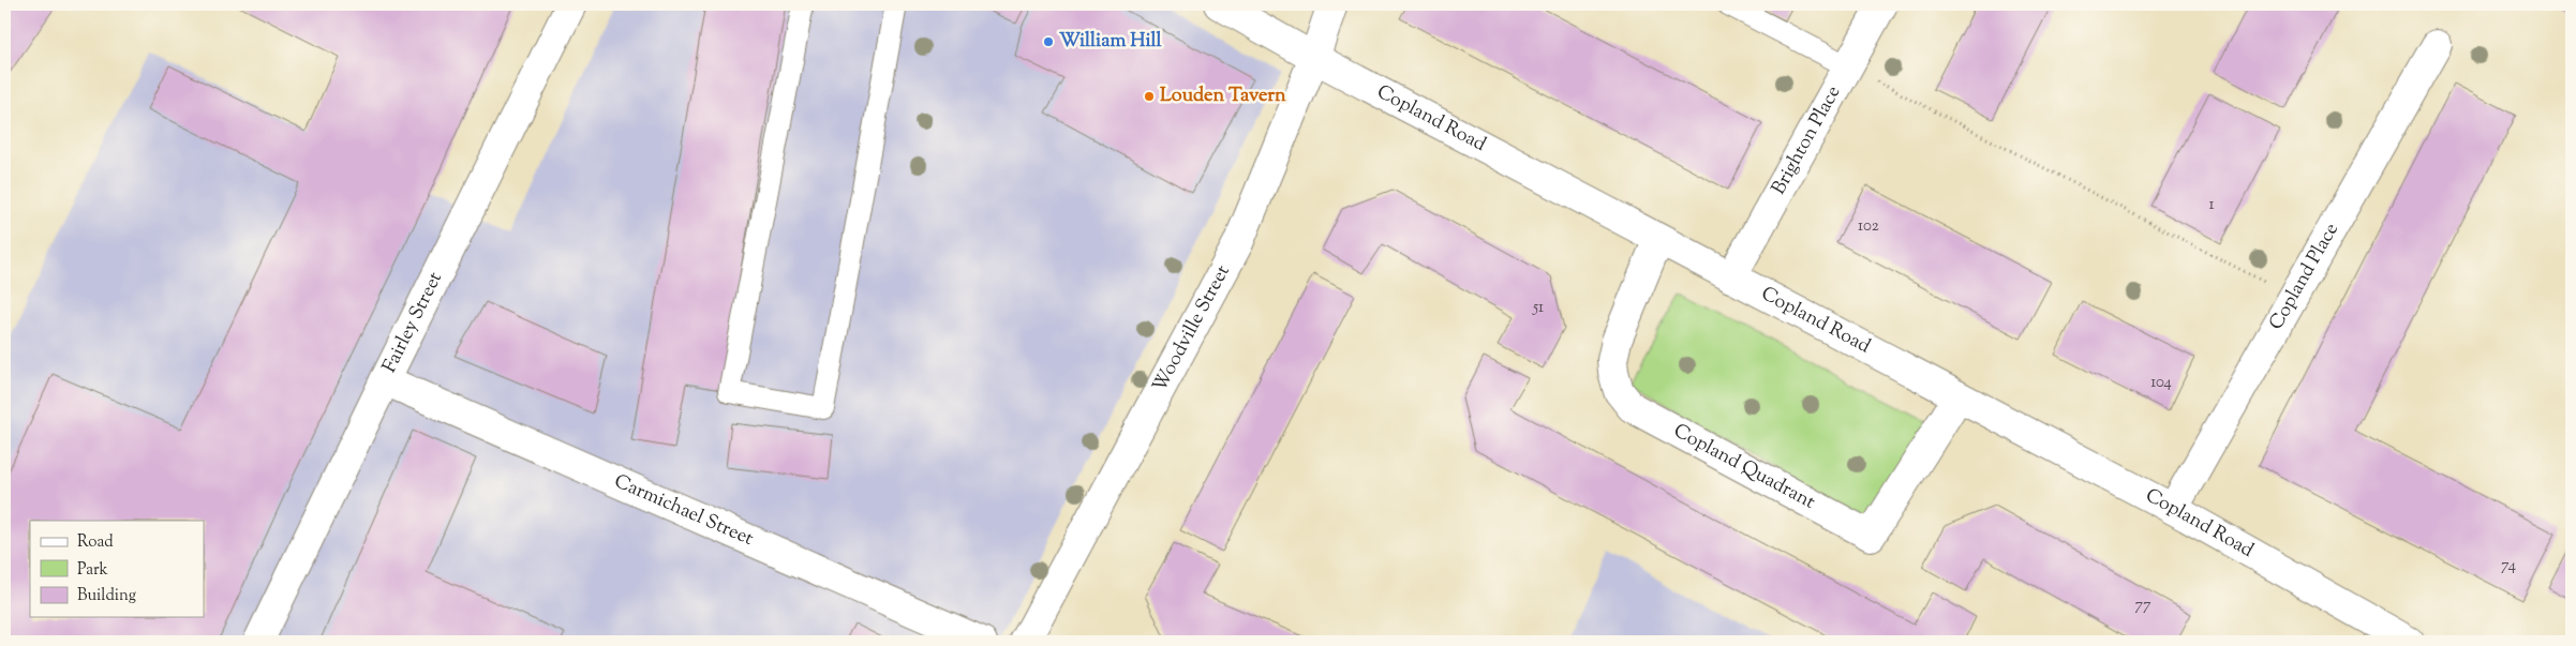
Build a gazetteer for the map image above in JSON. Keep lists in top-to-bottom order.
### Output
{
  "streets": {
    "street": [
      "Copland Road",
      "Brighton Place",
      "Copland Place",
      "Fairley Street",
      "Woodville Street",
      "Copland Quadrant",
      "Carmichael Street"
    ]
  },
  "crossings": [
    ["Copland Road", "Brighton Place"],
    ["Copland Road", "Copland Place"],
    ["Copland Road", "Woodville Street"],
    ["Copland Road", "Copland Quadrant"],
    ["Fairley Street", "Carmichael Street"]
  ],
  "places": ["William Hill", "Louden Tavern"],
  "house_numbers": [
    "1",
    "102",
    "51",
    "104",
    "74",
    "77"
  ],
  "legend": ["Road", "Park", "Building"]
}
